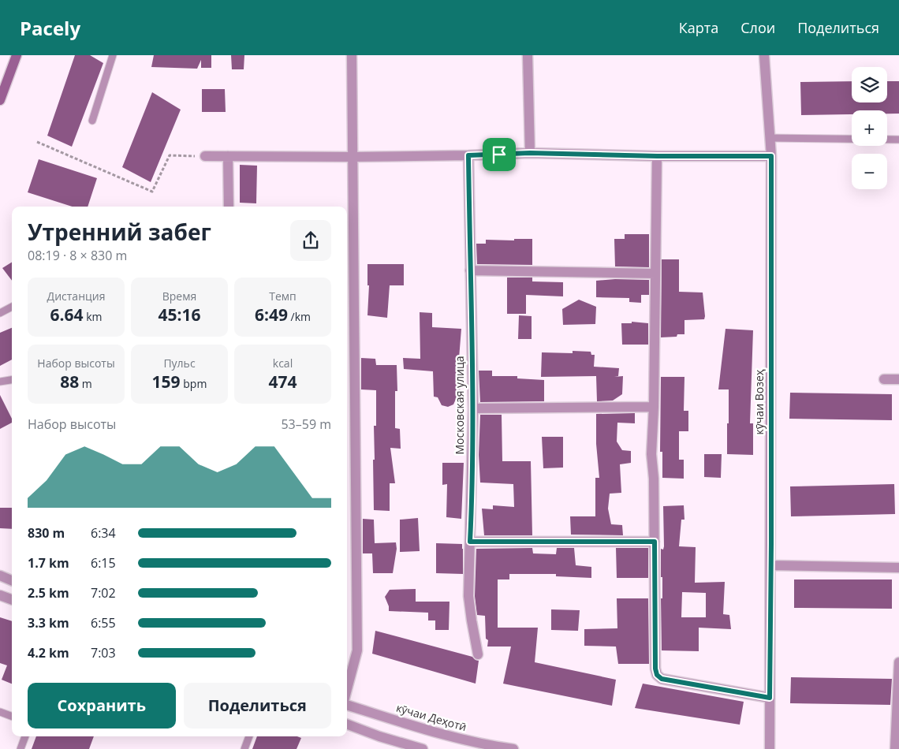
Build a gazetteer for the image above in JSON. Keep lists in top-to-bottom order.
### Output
{
  "streets": {
    "street": ["кӯчаи Возеҳ", "Московская улица", "кӯчаи Деҳотӣ"]
  },
  "page": {
    "header": "Pacely",
    "nav": ["Карта", "Слои", "Поделиться"],
    "map_buttons": ["+", "−"],
    "heading": ["Утренний забег", "08:19 · 8 × 830 m"],
    "stats": [
      ["Дистанция", "6.64 km"],
      ["Время", "45:16"],
      ["Темп", "6:49 /km"],
      ["Набор высоты", "88 m"],
      ["Пульс", "159 bpm"],
      ["kcal", "474"]
    ],
    "chart": ["Набор высоты", "53–59 m"],
    "list": [
      {
        "name": "830 m",
        "note": "6:34"
      },
      {
        "name": "1.7 km",
        "note": "6:15"
      },
      {
        "name": "2.5 km",
        "note": "7:02"
      },
      {
        "name": "3.3 km",
        "note": "6:55"
      },
      {
        "name": "4.2 km",
        "note": "7:03"
      }
    ],
    "buttons": ["Сохранить", "Поделиться"]
  }
}
